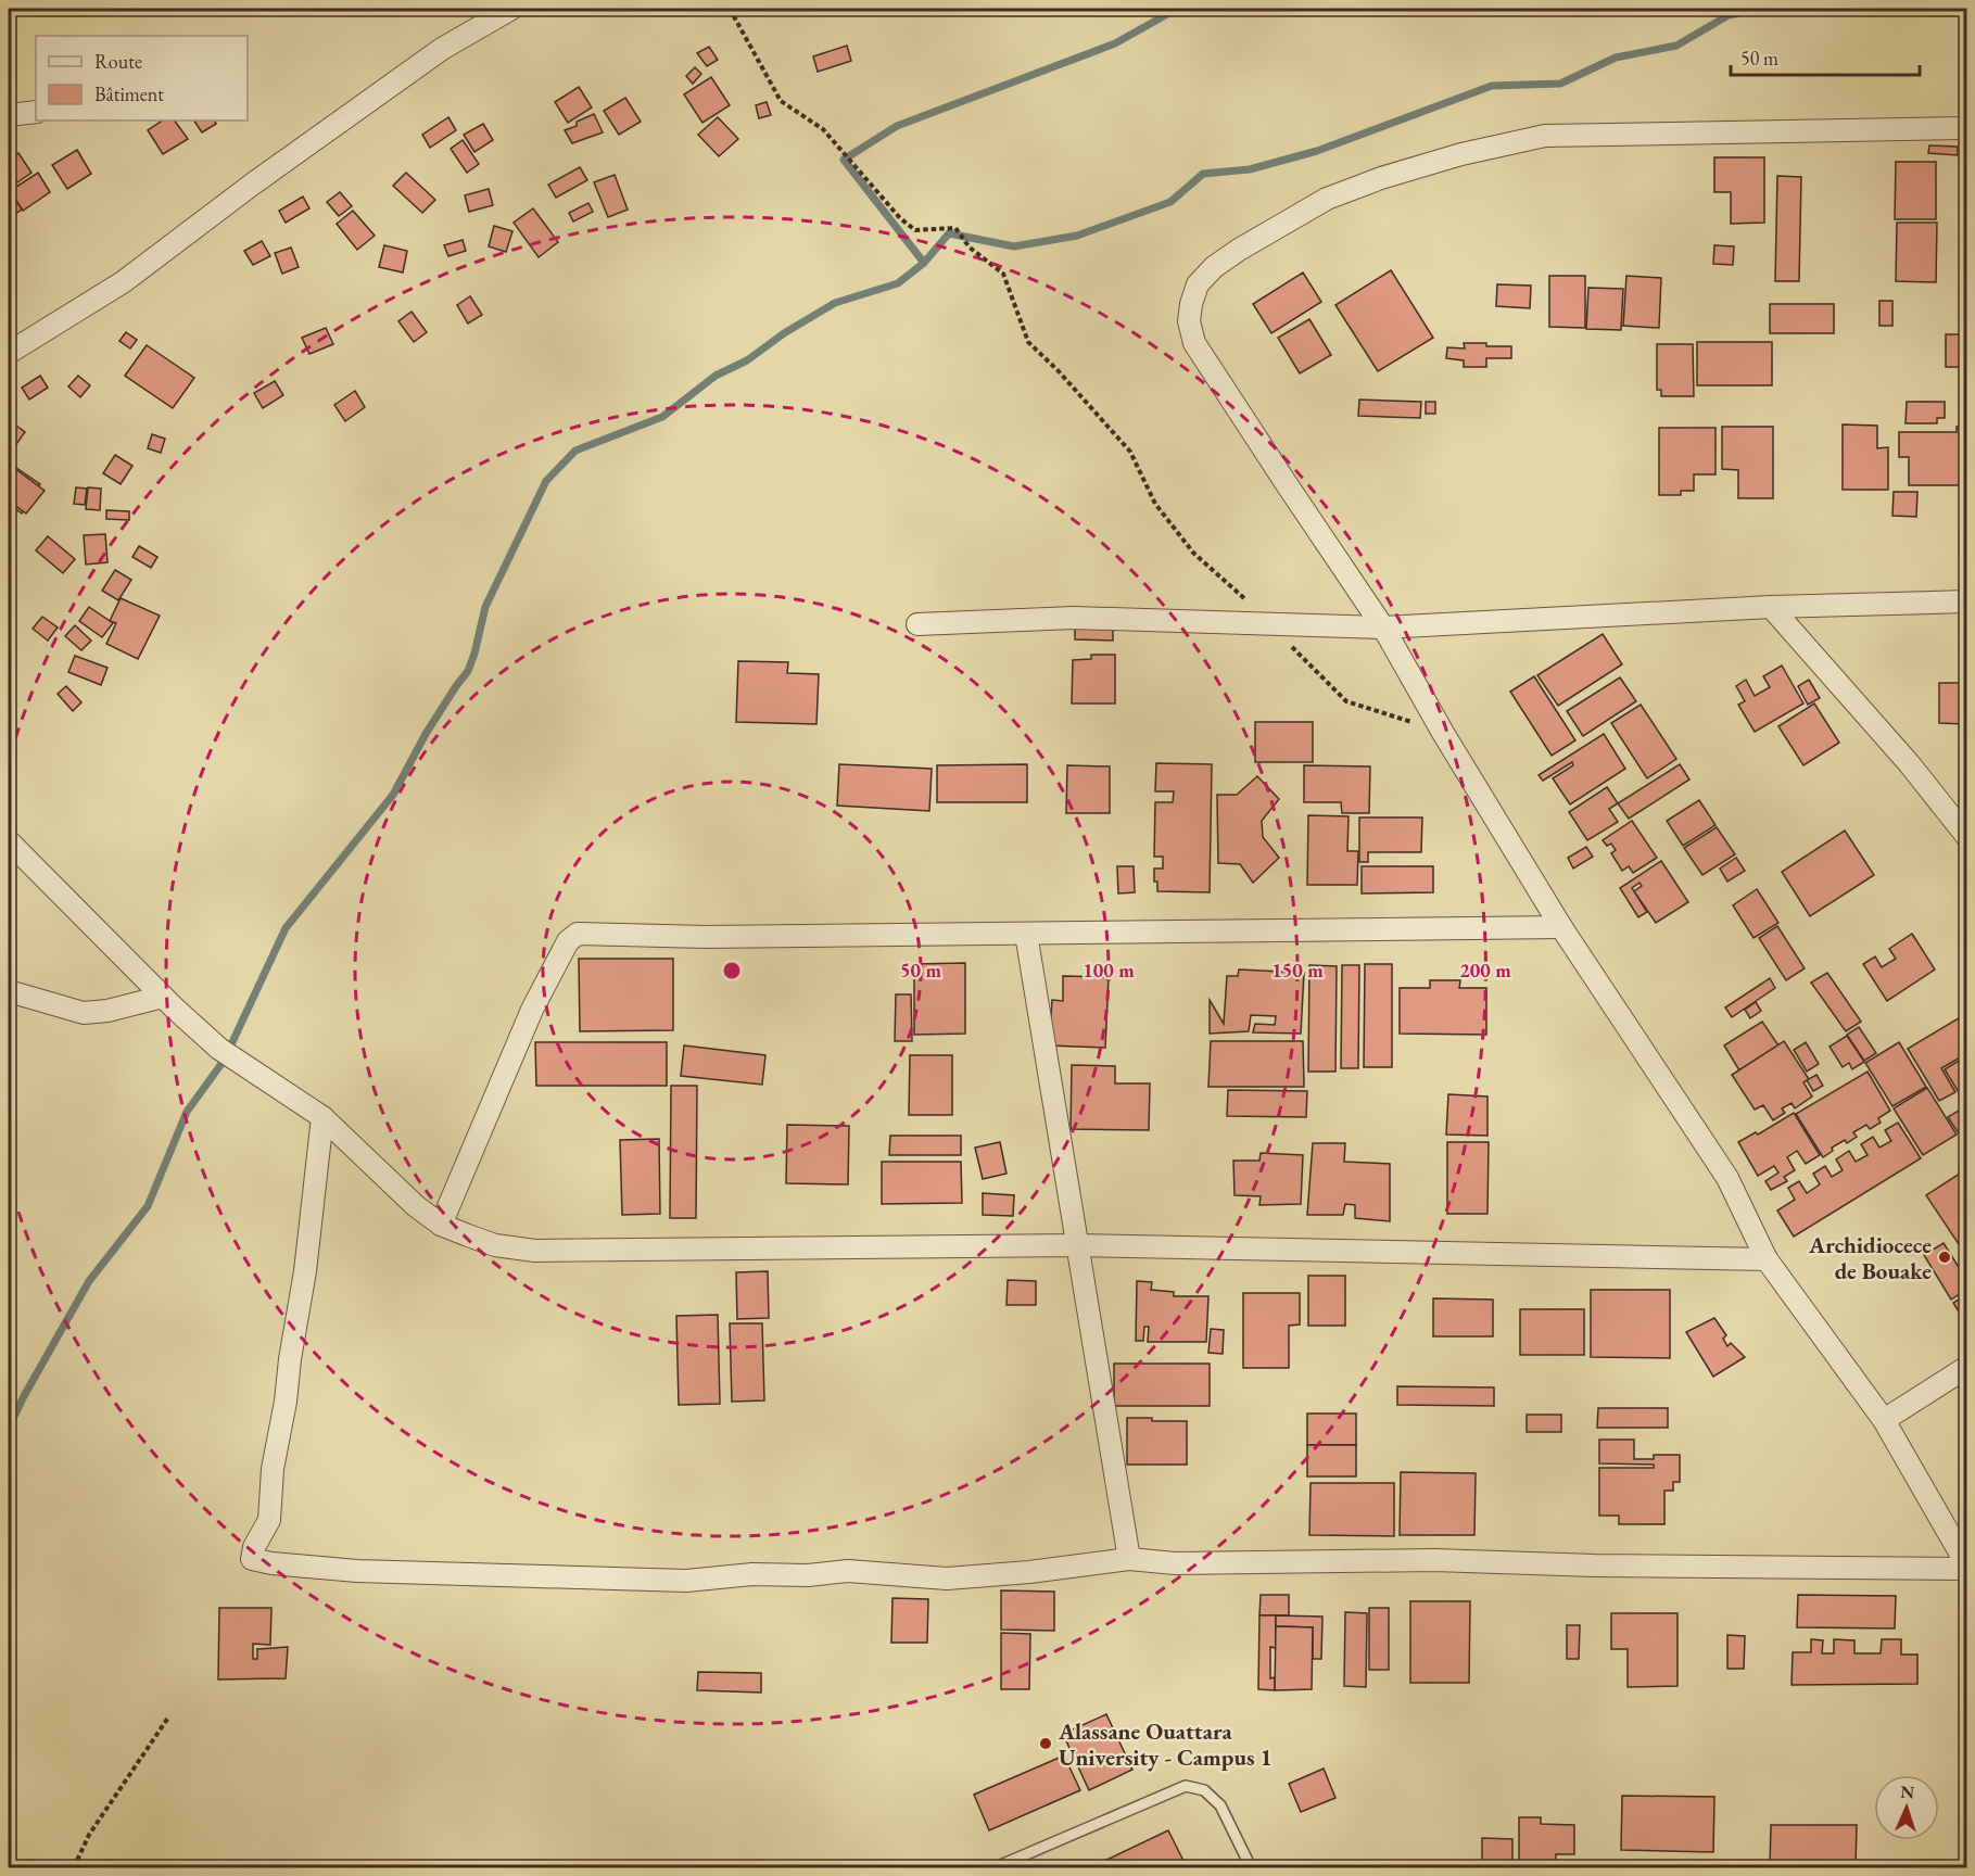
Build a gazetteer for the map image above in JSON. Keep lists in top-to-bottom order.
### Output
{
  "places": ["Archidiocece de Bouake", "Alassane Ouattara University - Campus 1"],
  "legend": ["Route", "Bâtiment"],
  "scale_bar": "50 m",
  "north": "top",
  "rings": [
    "50 m",
    "100 m",
    "150 m",
    "200 m"
  ]
}
